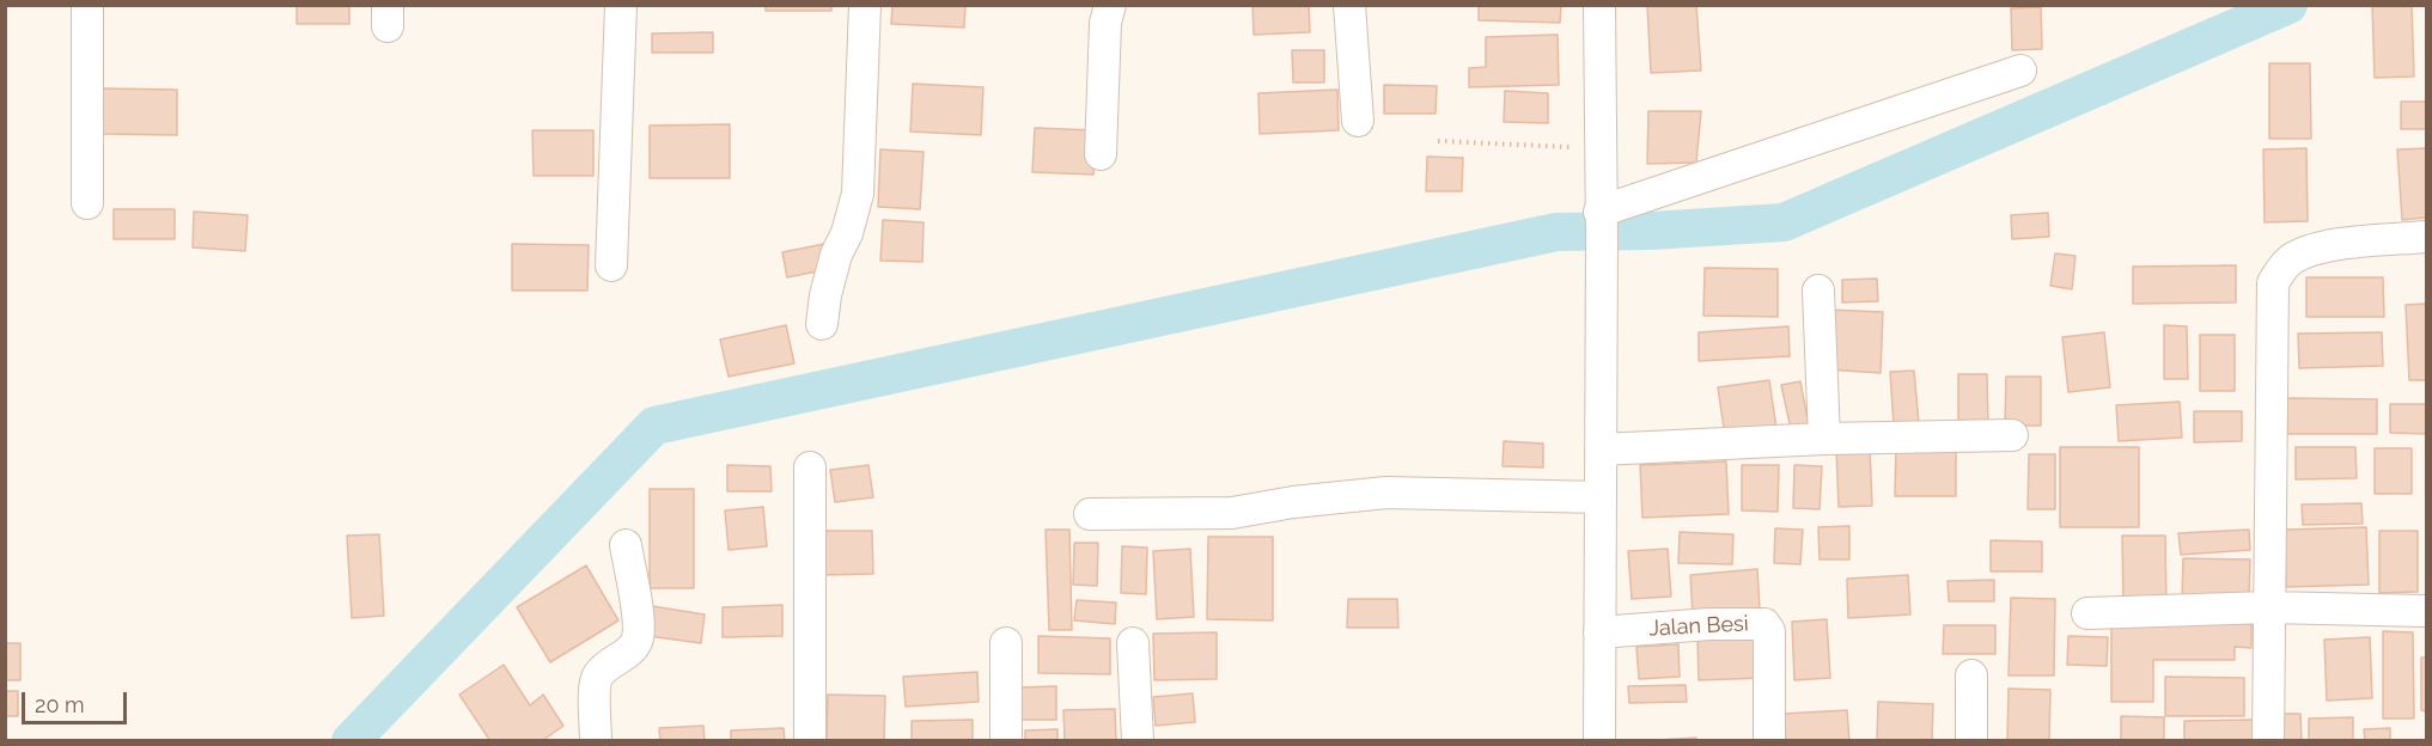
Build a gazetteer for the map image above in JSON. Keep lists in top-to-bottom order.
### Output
{
  "streets": {
    "street": ["Jalan Besi"]
  },
  "scale_bar": "20 m"
}
